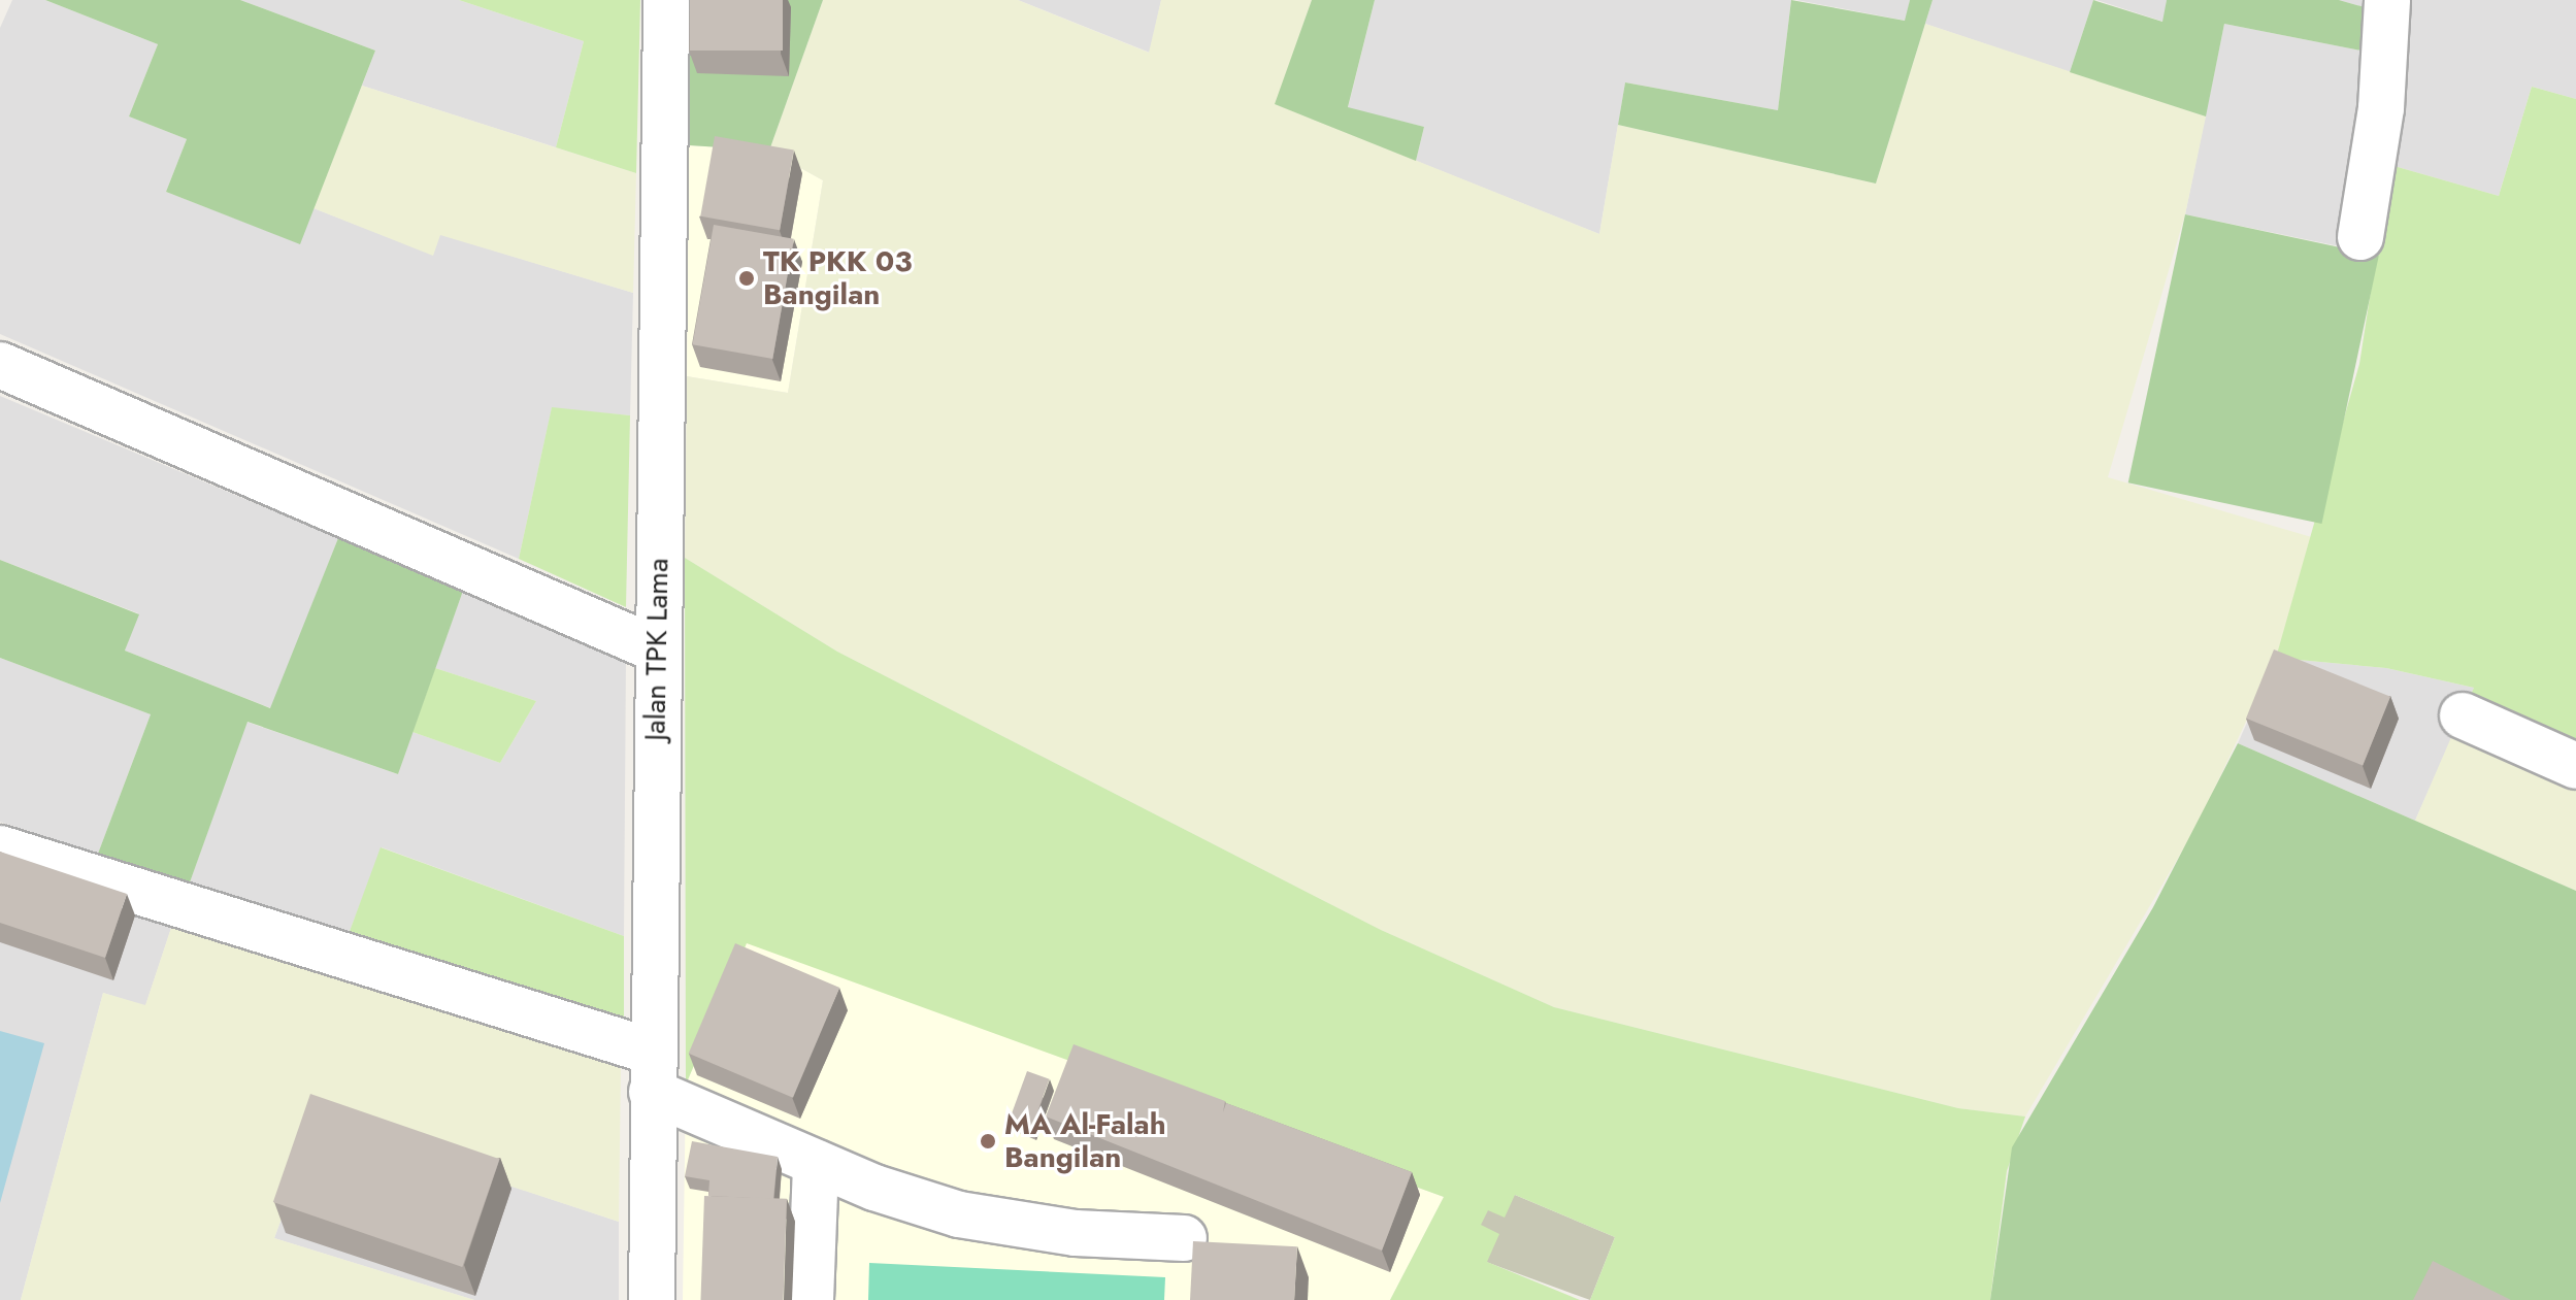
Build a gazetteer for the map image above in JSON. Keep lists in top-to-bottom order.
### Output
{
  "streets": {
    "street": ["Jalan TPK Lama"]
  },
  "places": ["TK PKK 03 Bangilan", "MA Al-Falah Bangilan"]
}
